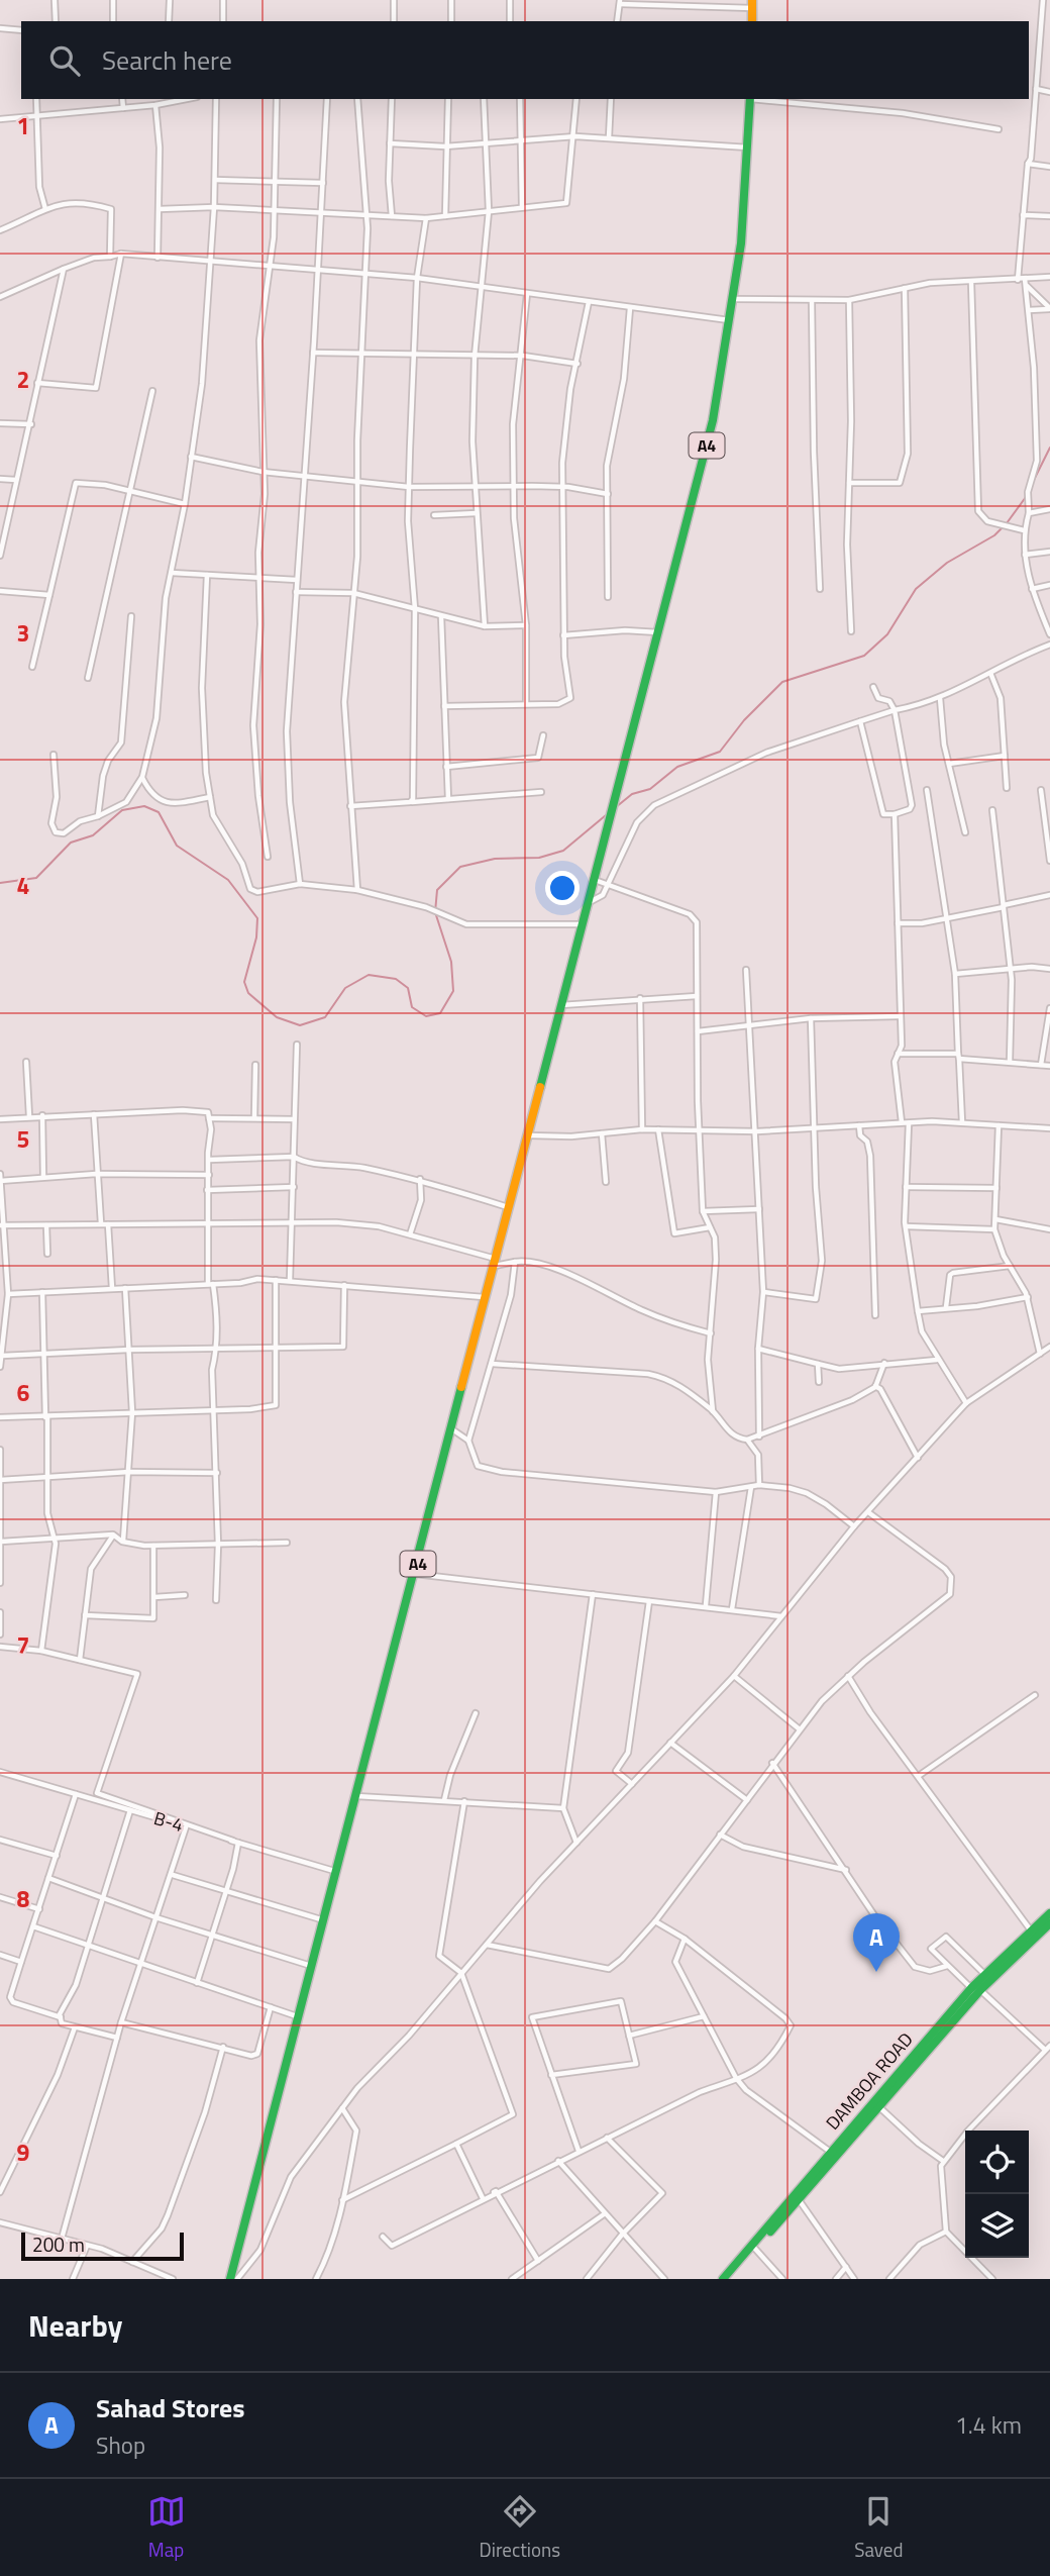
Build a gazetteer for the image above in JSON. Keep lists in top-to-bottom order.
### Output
{
  "streets": {
    "main road": ["A4", "DAMBOA ROAD"],
    "street": ["B-4"]
  },
  "crossings": [
    ["A4", "B-4"]
  ],
  "scale_bar": "200 m",
  "page": {
    "search": "Search here",
    "pins": "A",
    "scale": "200 m",
    "heading": "Nearby",
    "list": [
      {
        "mark": "A",
        "name": "Sahad Stores",
        "note": "Shop",
        "value": "1.4 km"
      }
    ],
    "nav": ["Map", "Directions", "Saved"]
  },
  "grid": {
    "rows": [
      "1",
      "2",
      "3",
      "4",
      "5",
      "6",
      "7",
      "8",
      "9"
    ]
  }
}
